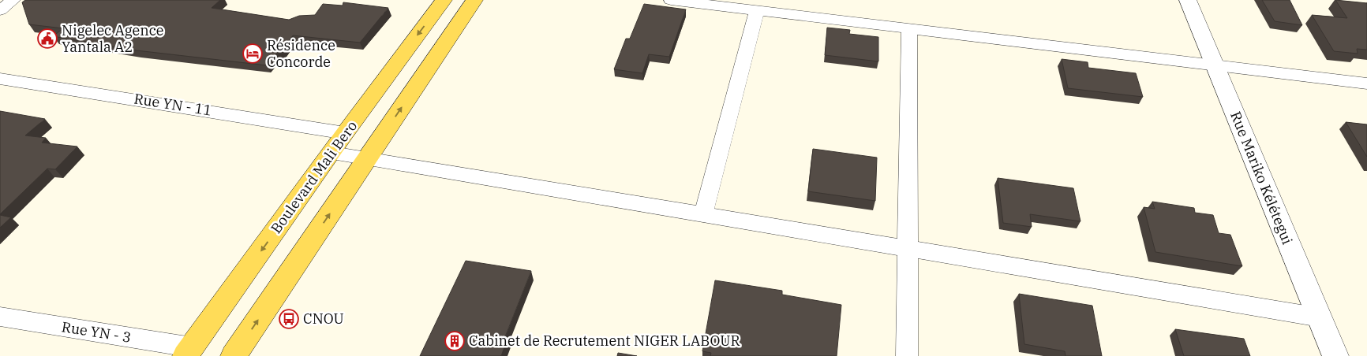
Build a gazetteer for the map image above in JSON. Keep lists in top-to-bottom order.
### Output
{
  "streets": {
    "main road": ["Boulevard Mali Bero"],
    "street": ["Rue YN - 11", "Rue Mariko Kélétegui", "Rue YN - 3"]
  },
  "crossings": [
    ["Rue YN - 11", "Boulevard Mali Bero"],
    ["Boulevard Mali Bero", "Rue YN - 3"]
  ],
  "places": {
    "public building": ["Nigelec Agence Yantala A2"],
    "hotel": ["Résidence Concorde"],
    "bus stop": ["CNOU"],
    "building": ["Cabinet de Recrutement NIGER LABOUR"]
  }
}
